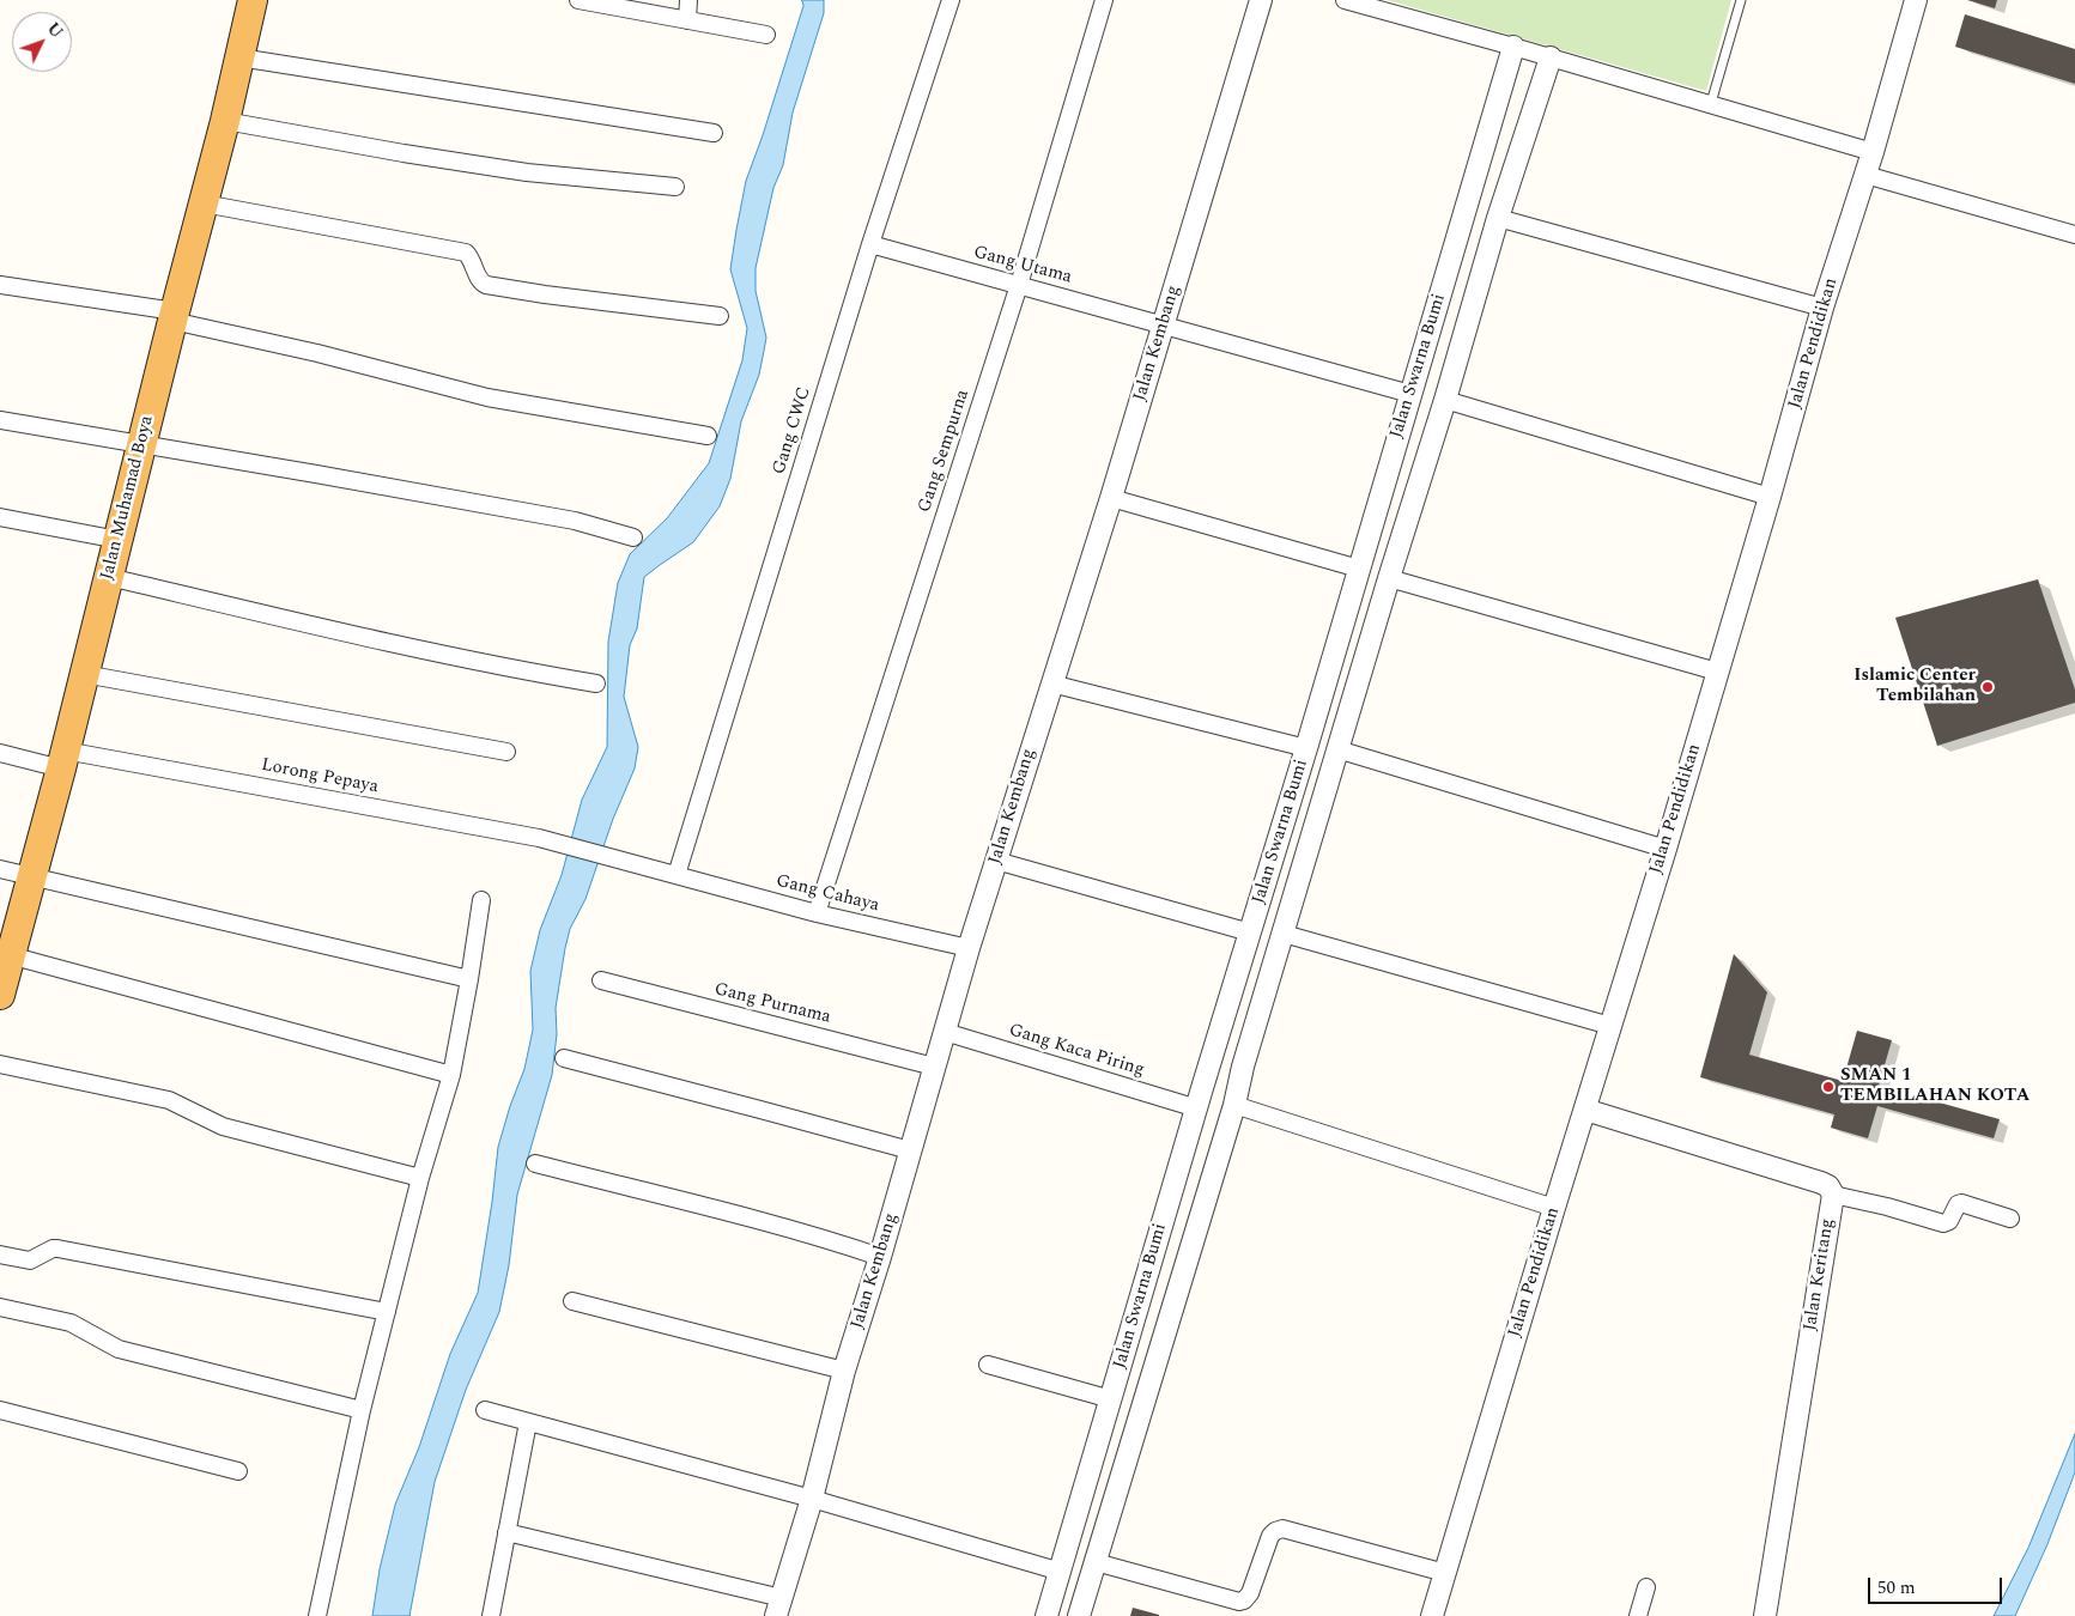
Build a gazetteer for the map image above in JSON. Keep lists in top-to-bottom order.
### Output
{
  "streets": {
    "highway": ["Jalan Muhamad Boya"],
    "street": [
      "Gang Utama",
      "Jalan Kembang",
      "Jalan Pendidikan",
      "Jalan Swarna Bumi",
      "Gang CWC",
      "Gang Sempurna",
      "Lorong Pepaya",
      "Gang Cahaya",
      "Gang Purnama",
      "Gang Kaca Piring",
      "Jalan Keritang"
    ]
  },
  "crossings": [
    ["Gang Utama", "Jalan Kembang"],
    ["Gang Utama", "Jalan Swarna Bumi"],
    ["Gang Utama", "Gang CWC"],
    ["Gang Utama", "Gang Sempurna"],
    ["Jalan Kembang", "Gang Cahaya"],
    ["Jalan Kembang", "Gang Purnama"],
    ["Jalan Kembang", "Gang Kaca Piring"],
    ["Jalan Pendidikan", "Jalan Keritang"],
    ["Jalan Swarna Bumi", "Gang Kaca Piring"],
    ["Gang CWC", "Gang Cahaya"],
    ["Gang Sempurna", "Gang Cahaya"],
    ["Jalan Muhamad Boya", "Lorong Pepaya"],
    ["Lorong Pepaya", "Gang Cahaya"]
  ],
  "places": ["Islamic Center Tembilahan", "SMAN 1 TEMBILAHAN KOTA"],
  "scale_bar": "50 m",
  "north": "top right"
}
